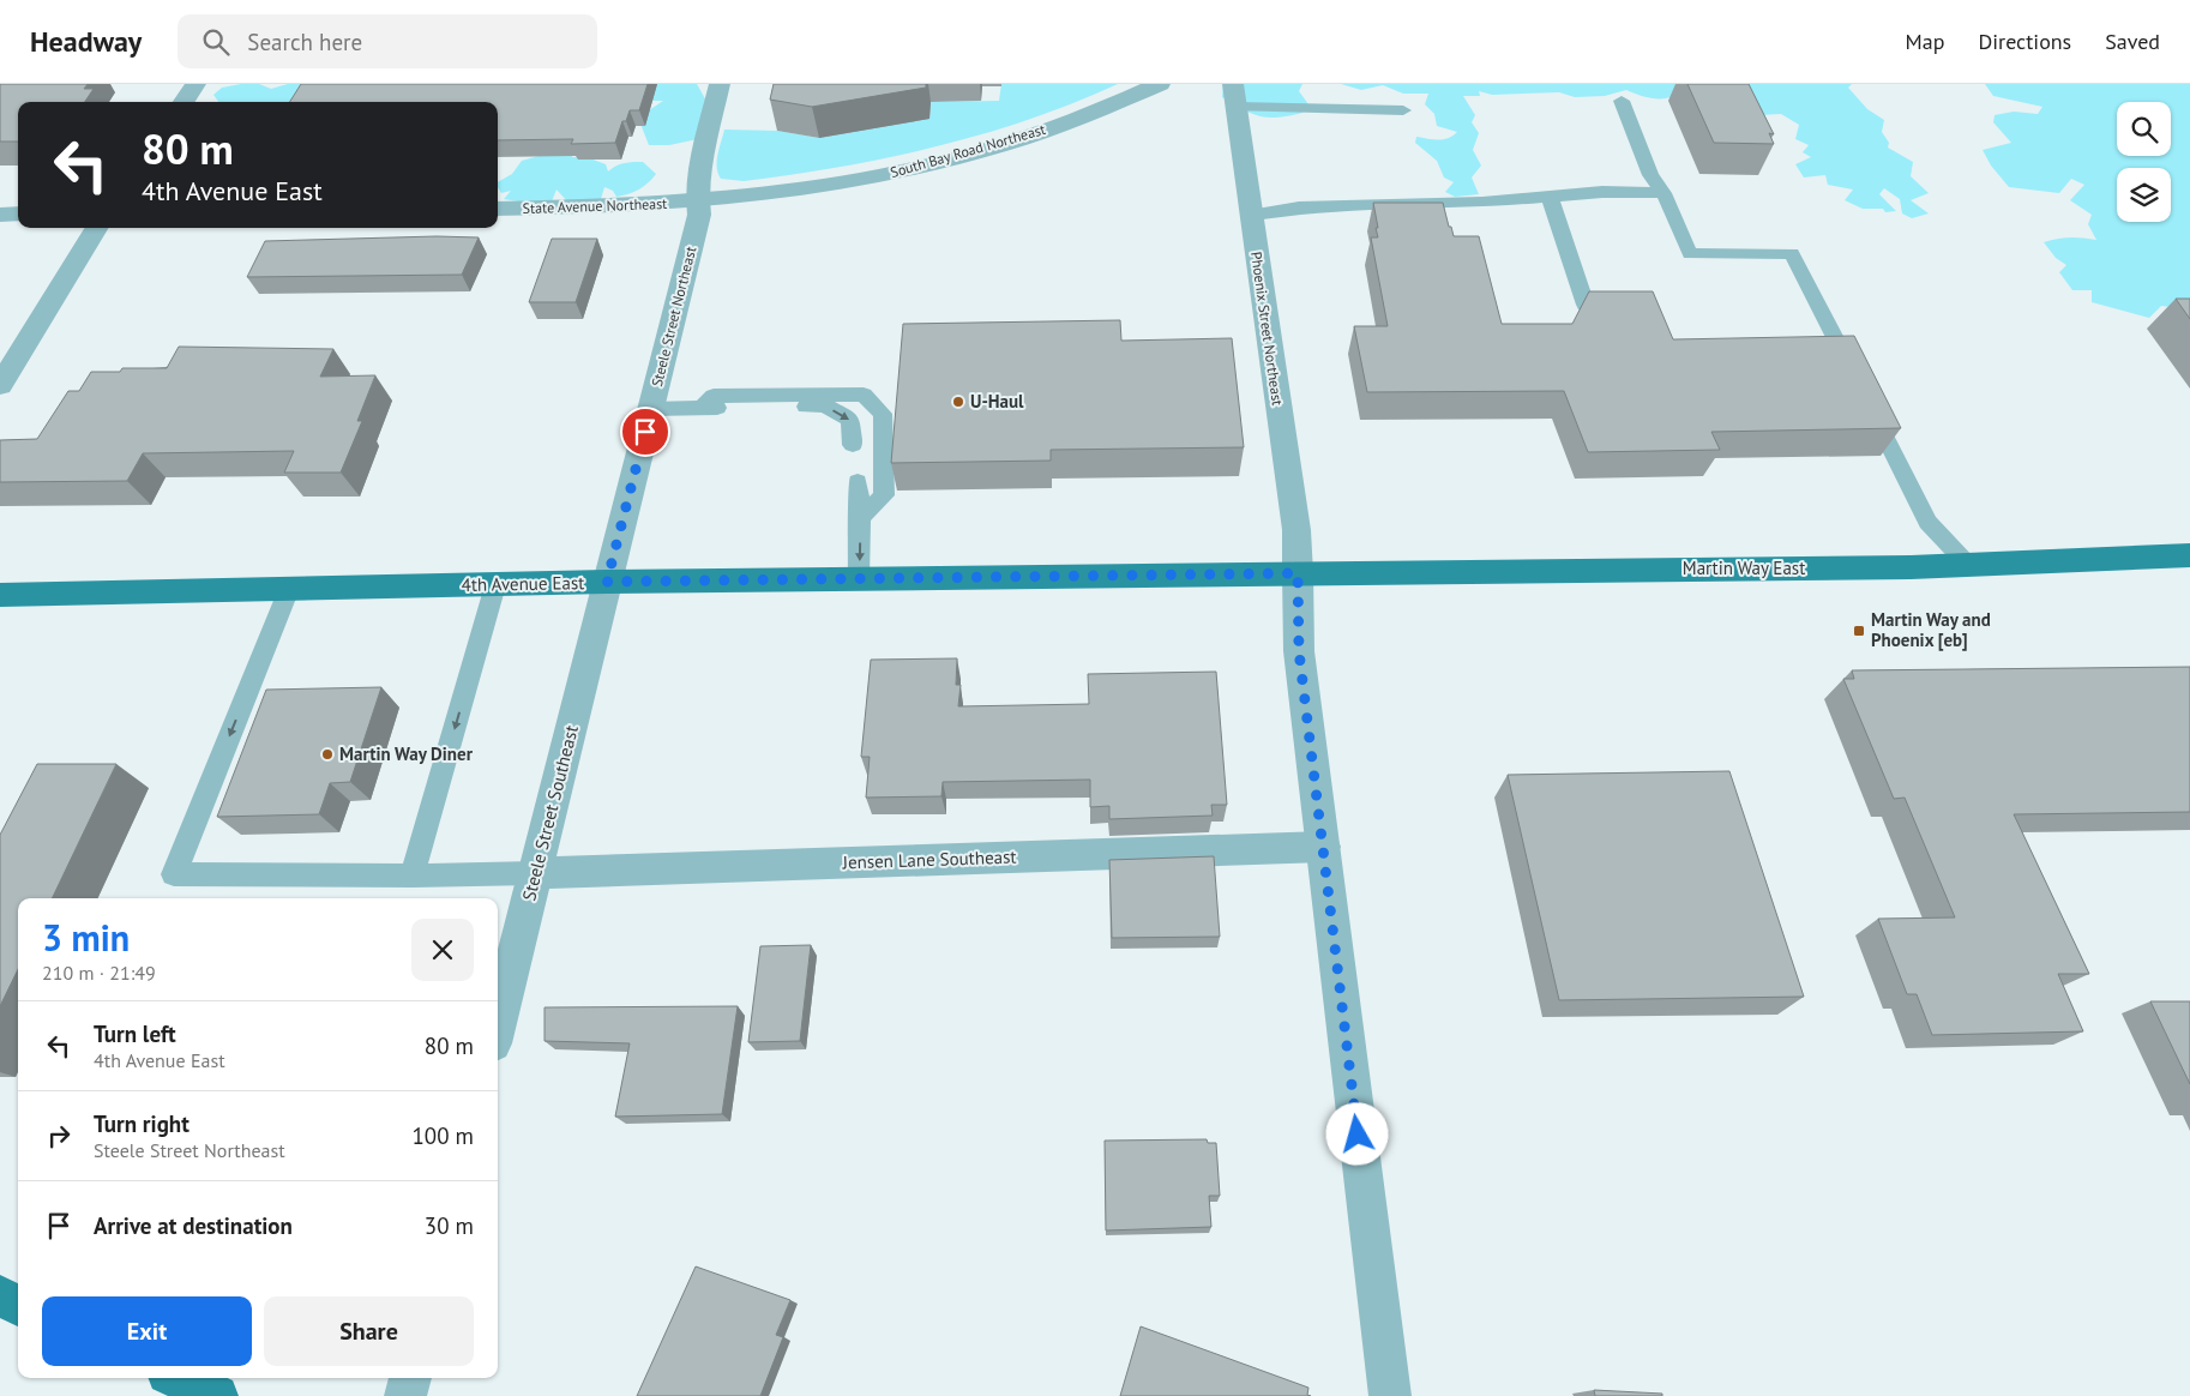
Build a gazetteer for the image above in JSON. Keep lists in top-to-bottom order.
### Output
{
  "streets": {
    "main road": ["Martin Way East", "4th Avenue East"],
    "street": [
      "South Bay Road Northeast",
      "State Avenue Northeast",
      "Steele Street Northeast",
      "Phoenix Street Northeast",
      "Steele Street Southeast",
      "Jensen Lane Southeast"
    ]
  },
  "crossings": [
    ["South Bay Road Northeast", "State Avenue Northeast"],
    ["South Bay Road Northeast", "Steele Street Northeast"],
    ["State Avenue Northeast", "Steele Street Northeast"],
    ["Steele Street Northeast", "4th Avenue East"],
    ["Steele Street Northeast", "Steele Street Southeast"],
    ["Phoenix Street Northeast", "Martin Way East"],
    ["Phoenix Street Northeast", "4th Avenue East"],
    ["Phoenix Street Northeast", "Jensen Lane Southeast"],
    ["Martin Way East", "4th Avenue East"],
    ["4th Avenue East", "Steele Street Southeast"],
    ["Steele Street Southeast", "Jensen Lane Southeast"]
  ],
  "places": {
    "other": ["U-Haul", "Martin Way Diner"],
    "transit": ["Martin Way and Phoenix [eb]"]
  },
  "page": {
    "header": "Headway",
    "search": "Search here",
    "nav": ["Map", "Directions", "Saved"],
    "turn": ["80 m", "4th Avenue East"],
    "heading": ["3 min", "210 m · 21:49"],
    "list": [
      {
        "name": "Turn left",
        "note": "4th Avenue East",
        "value": "80 m"
      },
      {
        "name": "Turn right",
        "note": "Steele Street Northeast",
        "value": "100 m"
      },
      {
        "name": "Arrive at destination",
        "value": "30 m"
      }
    ],
    "buttons": ["Exit", "Share"]
  }
}
